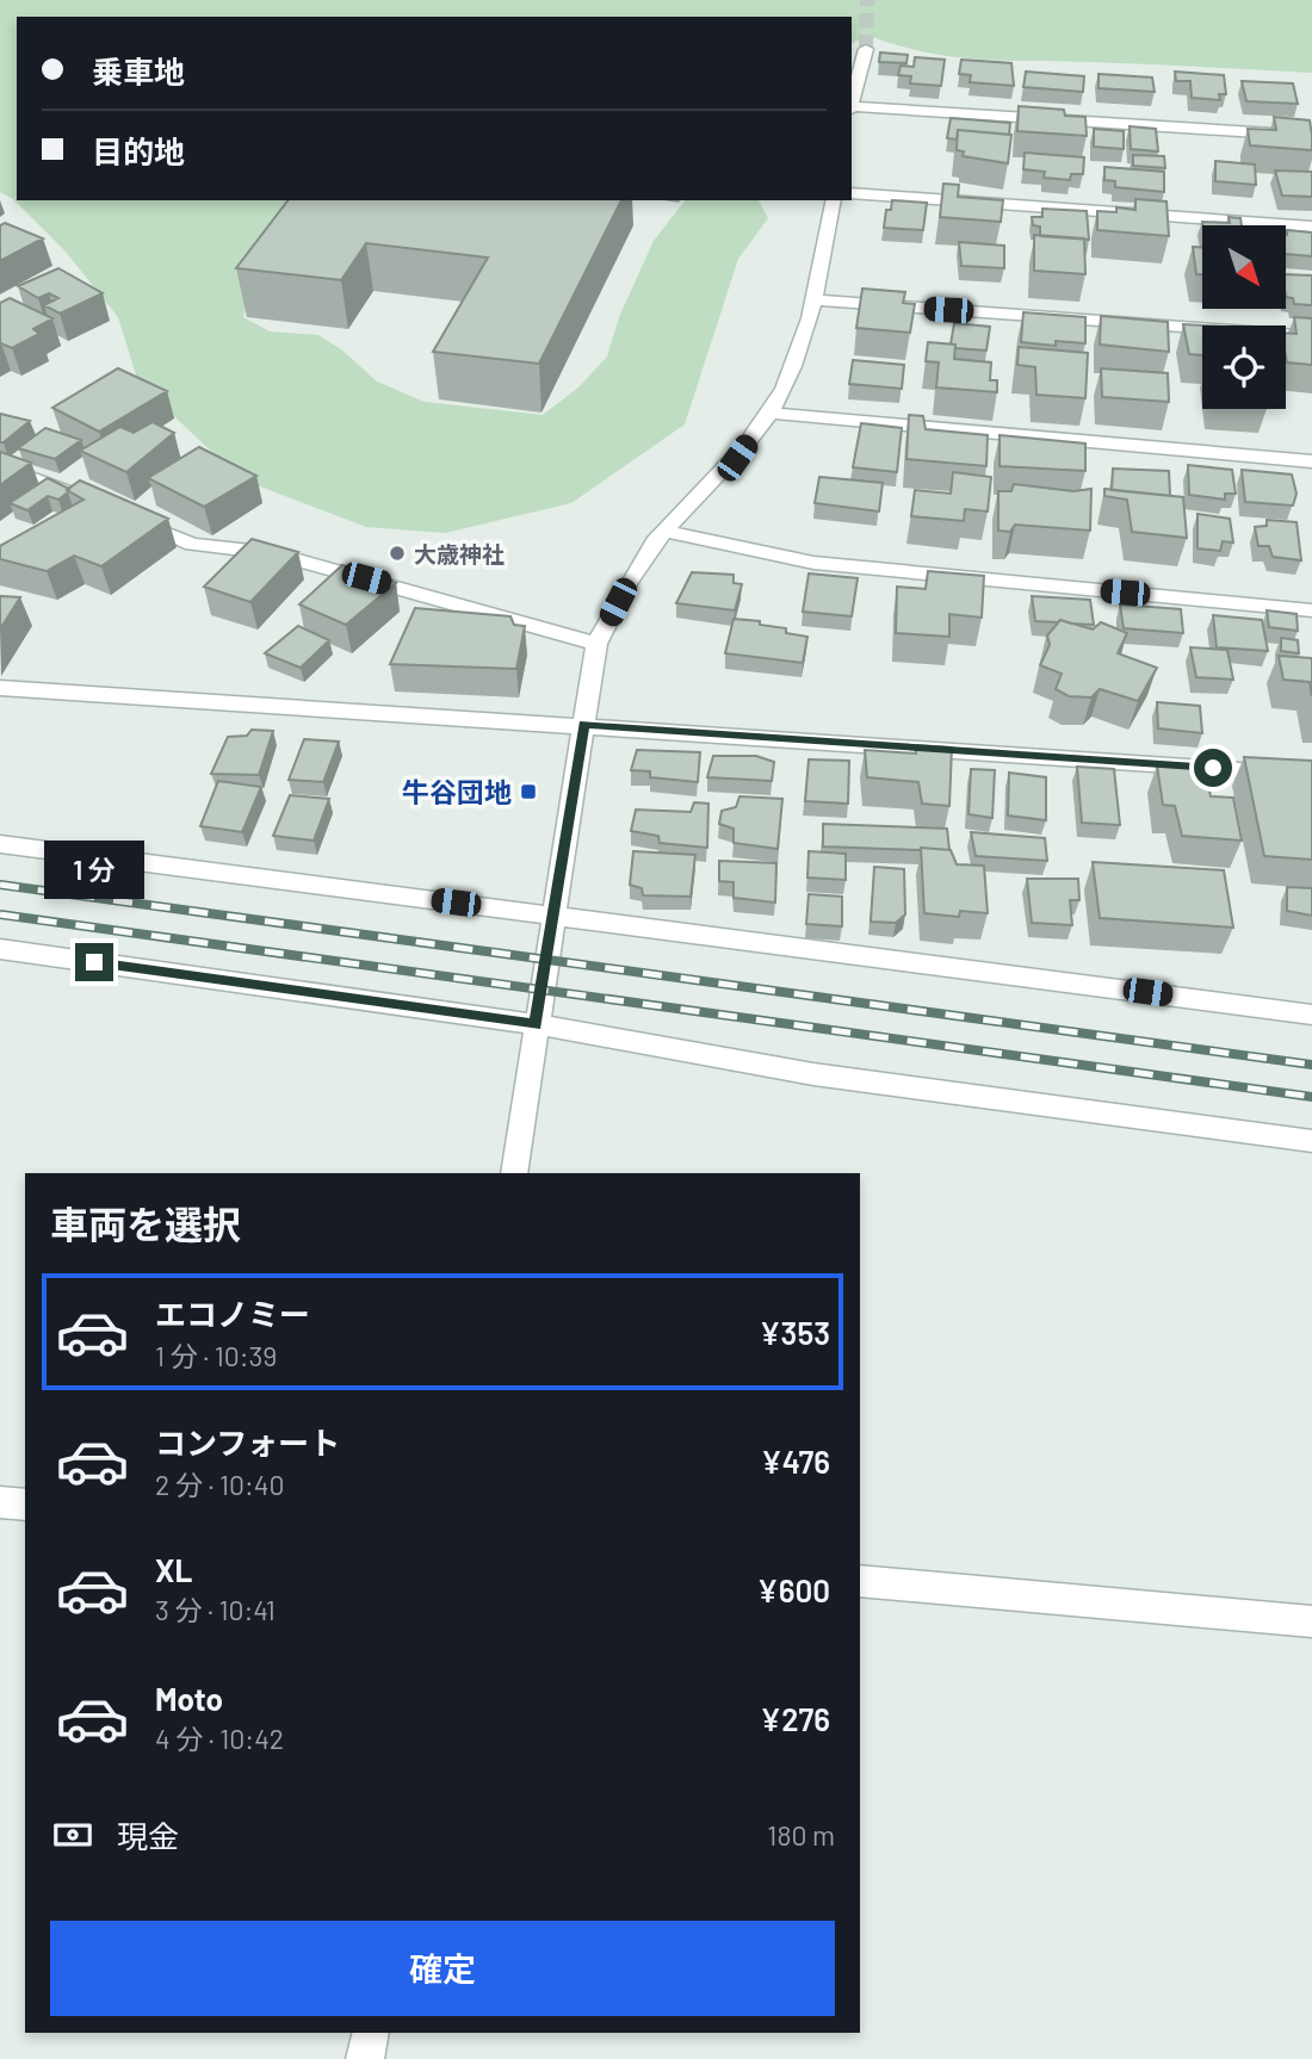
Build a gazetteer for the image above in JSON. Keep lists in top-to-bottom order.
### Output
{
  "places": {
    "other": ["大歳神社"],
    "transit": ["牛谷団地"]
  },
  "north": "bottom right",
  "page": {
    "banner": ["乗車地", "目的地"],
    "bubble": "1 分",
    "heading": "車両を選択",
    "list": [
      {
        "name": "エコノミー",
        "note": "1 分 · 10:39",
        "value": "¥353"
      },
      {
        "name": "コンフォート",
        "note": "2 分 · 10:40",
        "value": "¥476"
      },
      {
        "name": "XL",
        "note": "3 分 · 10:41",
        "value": "¥600"
      },
      {
        "name": "Moto",
        "note": "4 分 · 10:42",
        "value": "¥276"
      }
    ],
    "pay": ["現金", "180 m"],
    "buttons": "確定"
  }
}
